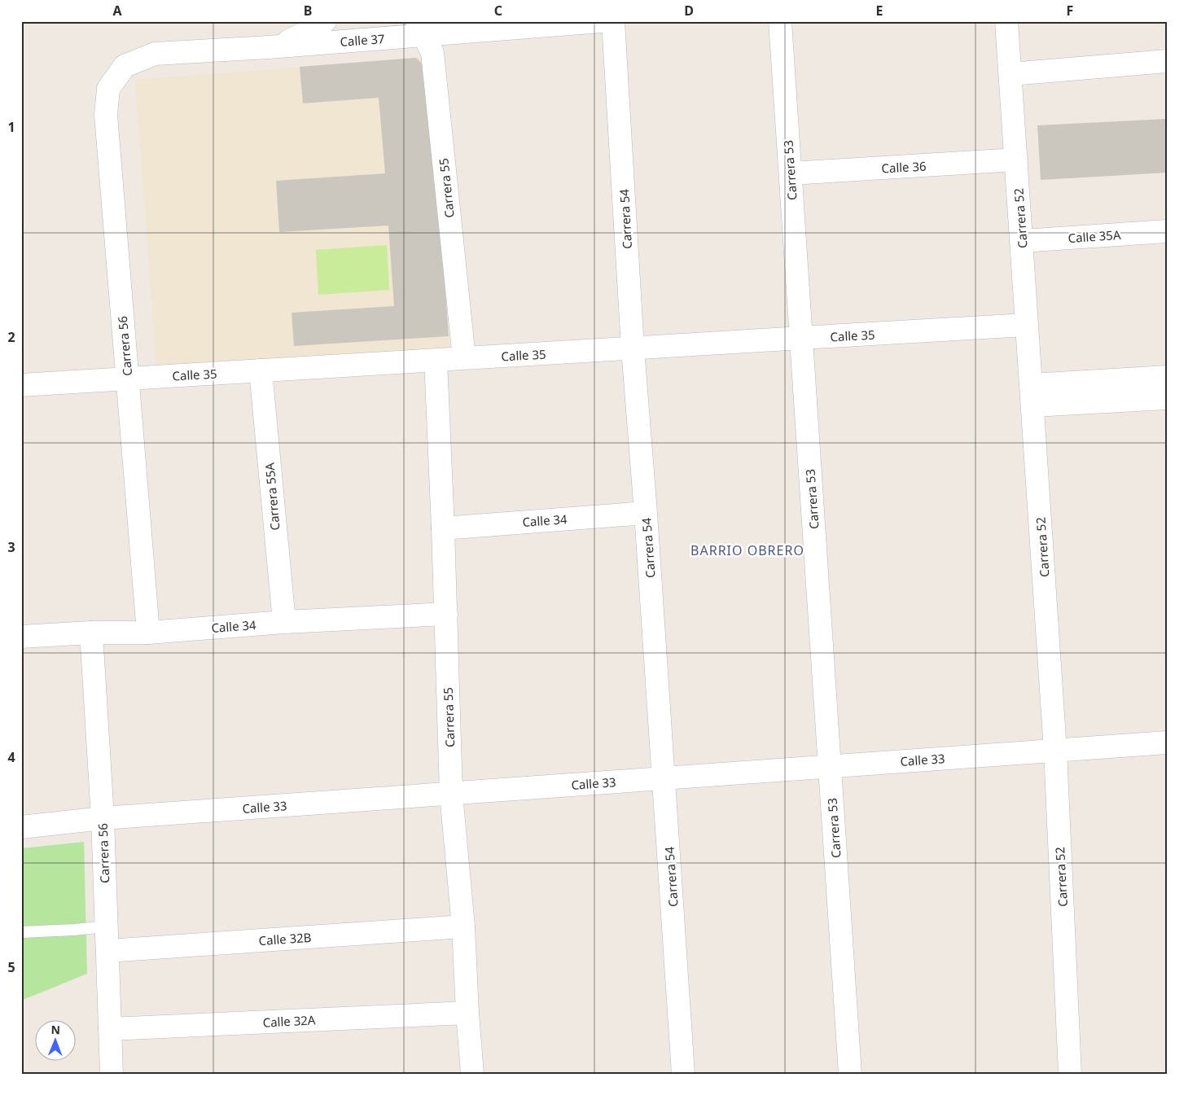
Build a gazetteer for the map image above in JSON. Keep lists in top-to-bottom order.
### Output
{
  "streets": {
    "street": [
      "Calle 37",
      "Calle 36",
      "Carrera 53",
      "Carrera 55",
      "Carrera 52",
      "Carrera 54",
      "Calle 35A",
      "Calle 35",
      "Carrera 56",
      "Carrera 55A",
      "Calle 34",
      "Calle 33",
      "Calle 32B",
      "Calle 32A"
    ]
  },
  "crossings": [
    ["Calle 37", "Carrera 55"],
    ["Calle 37", "Carrera 56"],
    ["Calle 36", "Carrera 53"],
    ["Calle 36", "Carrera 52"],
    ["Carrera 53", "Calle 35"],
    ["Carrera 53", "Calle 33"],
    ["Carrera 55", "Calle 35"],
    ["Carrera 55", "Calle 34"],
    ["Carrera 55", "Calle 33"],
    ["Carrera 55", "Calle 32B"],
    ["Carrera 55", "Calle 32A"],
    ["Carrera 52", "Calle 35A"],
    ["Carrera 52", "Calle 35"],
    ["Carrera 52", "Calle 33"],
    ["Carrera 54", "Calle 35"],
    ["Carrera 54", "Calle 34"],
    ["Carrera 54", "Calle 33"],
    ["Calle 35", "Carrera 56"],
    ["Calle 35", "Carrera 55A"],
    ["Carrera 56", "Calle 34"],
    ["Carrera 56", "Calle 33"],
    ["Carrera 56", "Calle 32B"],
    ["Carrera 56", "Calle 32A"],
    ["Carrera 55A", "Calle 34"]
  ],
  "districts": ["BARRIO OBRERO"],
  "north": "top",
  "grid": {
    "columns": [
      "A",
      "B",
      "C",
      "D",
      "E",
      "F"
    ],
    "rows": [
      "1",
      "2",
      "3",
      "4",
      "5"
    ]
  }
}
